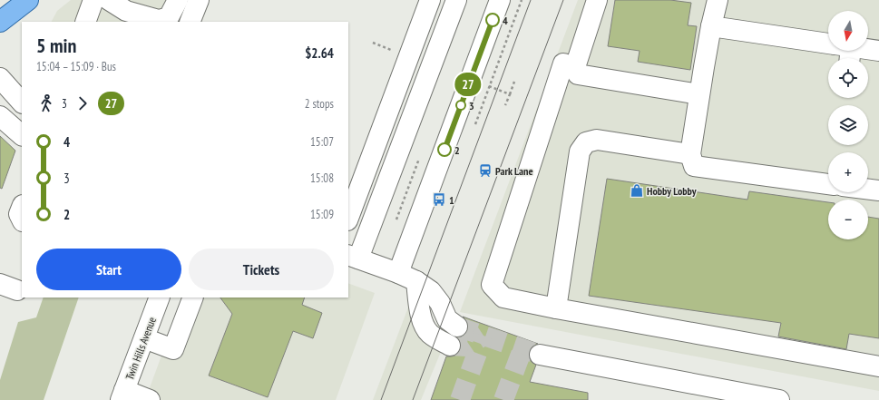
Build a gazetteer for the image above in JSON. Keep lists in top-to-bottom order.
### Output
{
  "streets": {
    "street": ["Twin Hills Avenue"]
  },
  "places": {
    "other": ["4", "3", "2"],
    "station": ["Park Lane"],
    "shop": ["Hobby Lobby"],
    "bus stop": ["1"]
  },
  "lines": ["bus line 27"],
  "north": "bottom",
  "page": {
    "on_map": "27",
    "map_buttons": ["+", "−"],
    "heading": ["5 min", "15:04 – 15:09 · Bus", "$2.64"],
    "legs": ["3", "27", "2 stops"],
    "list": [
      {
        "name": "4",
        "value": "15:07"
      },
      {
        "name": "3",
        "value": "15:08"
      },
      {
        "name": "2",
        "value": "15:09"
      }
    ],
    "buttons": ["Start", "Tickets"]
  }
}
